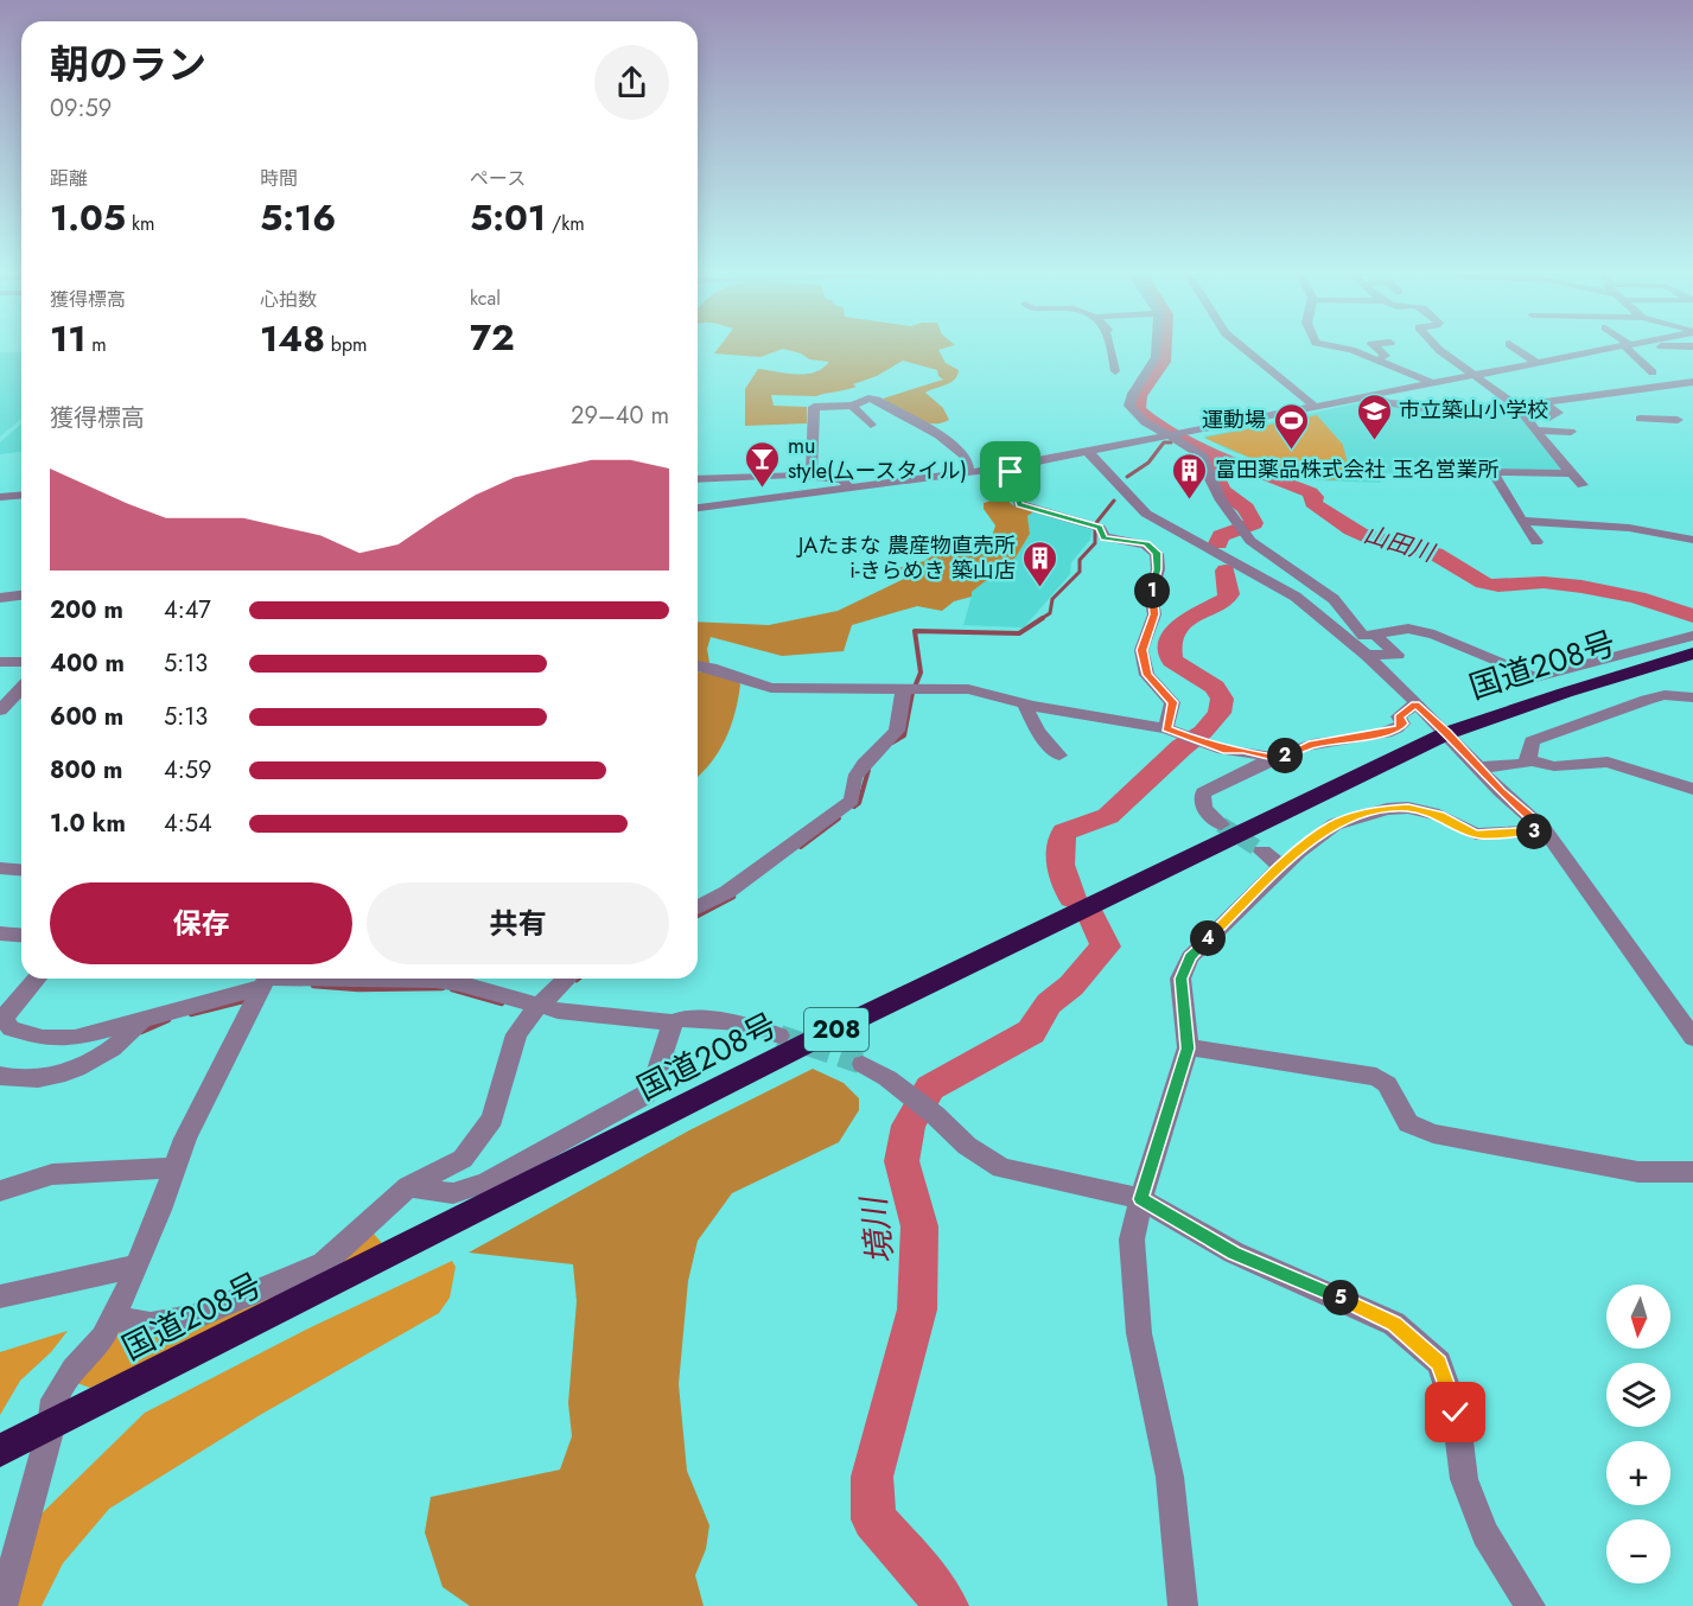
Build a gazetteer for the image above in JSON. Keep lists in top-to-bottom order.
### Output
{
  "streets": {
    "highway": ["国道208号", "208"]
  },
  "water": ["山田川", "境川"],
  "places": {
    "school or university": ["市立築山小学校"],
    "sports": ["運動場"],
    "bar": ["mu style(厶ースタイル)"],
    "building": ["富田薬品株式会社 玉名営業所", "JAたまな 農産物直売所 i-きらめき 築山店"]
  },
  "north": "bottom",
  "page": {
    "heading": ["朝のラン", "09:59"],
    "stats": [
      ["距離", "1.05 km"],
      ["時間", "5:16"],
      ["ペース", "5:01 /km"],
      ["獲得標高", "11 m"],
      ["心拍数", "148 bpm"],
      ["kcal", "72"]
    ],
    "chart": ["獲得標高", "29–40 m"],
    "pins": [
      "1",
      "2",
      "3",
      "4",
      "5"
    ],
    "list": [
      {
        "name": "200 m",
        "note": "4:47"
      },
      {
        "name": "400 m",
        "note": "5:13"
      },
      {
        "name": "600 m",
        "note": "5:13"
      },
      {
        "name": "800 m",
        "note": "4:59"
      },
      {
        "name": "1.0 km",
        "note": "4:54"
      }
    ],
    "buttons": ["保存", "共有"],
    "map_buttons": ["+", "−"]
  }
}
